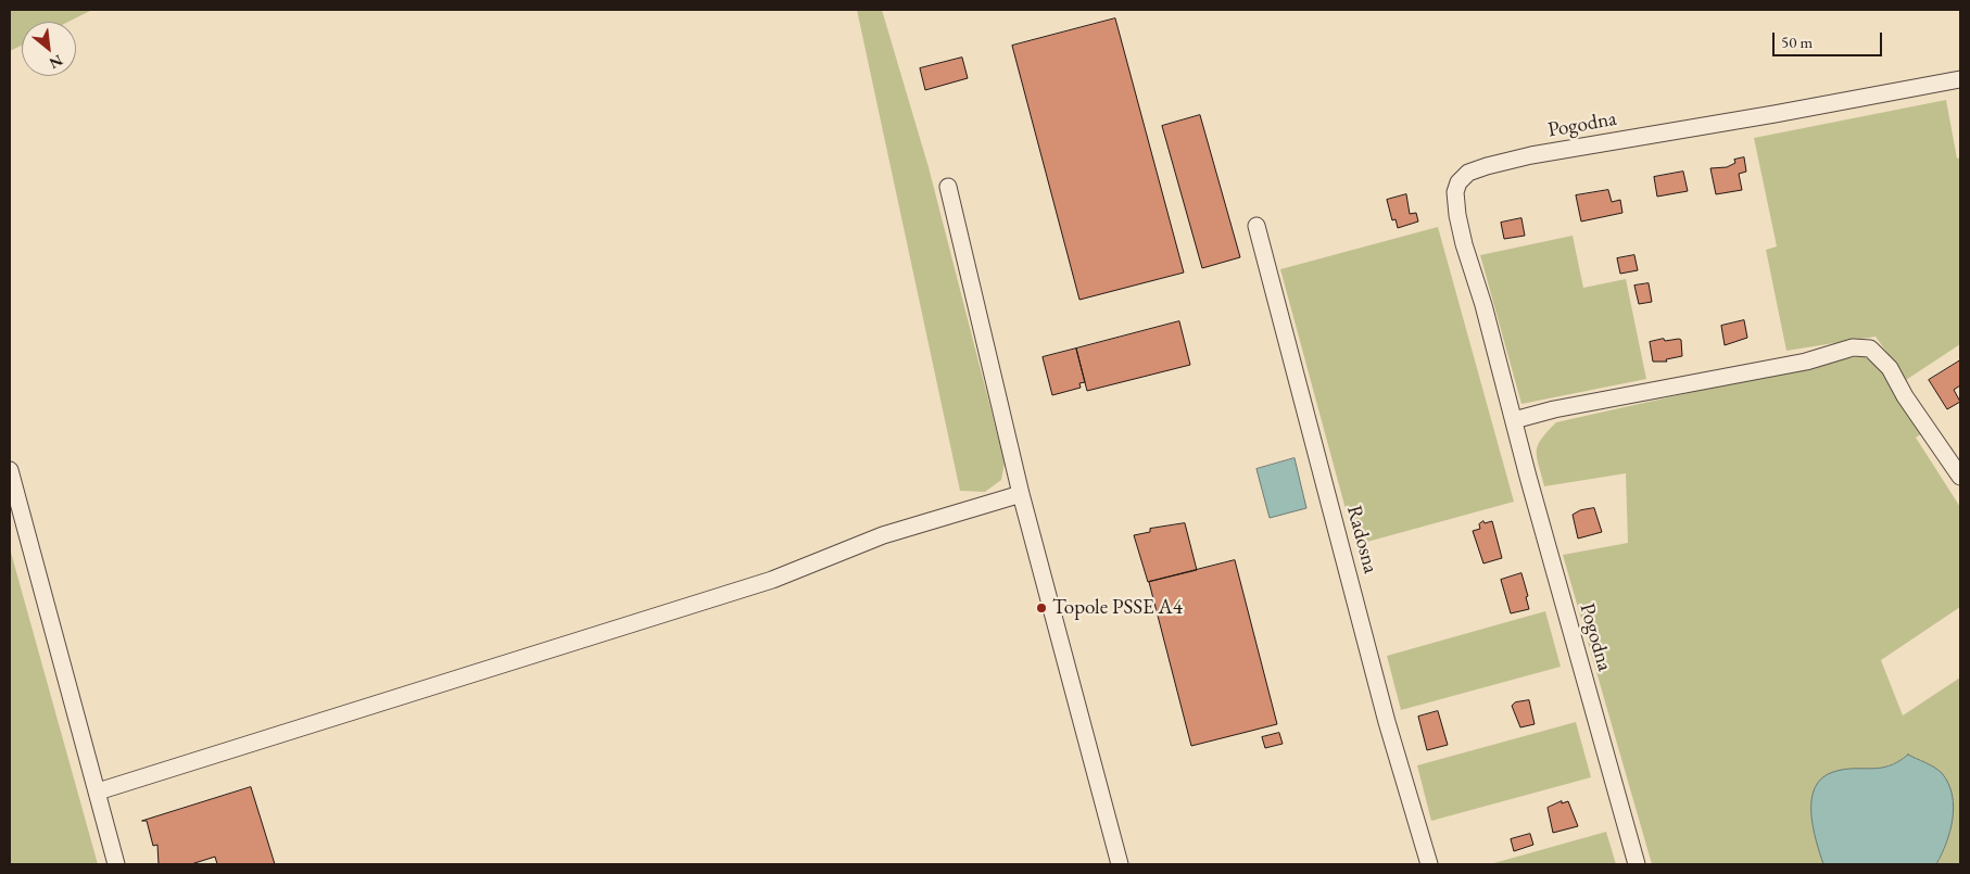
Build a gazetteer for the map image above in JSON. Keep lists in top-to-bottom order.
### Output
{
  "streets": {
    "street": ["Pogodna", "Radosna"]
  },
  "places": ["Topole PSSE A4"],
  "scale_bar": "50 m",
  "north": "bottom right"
}
